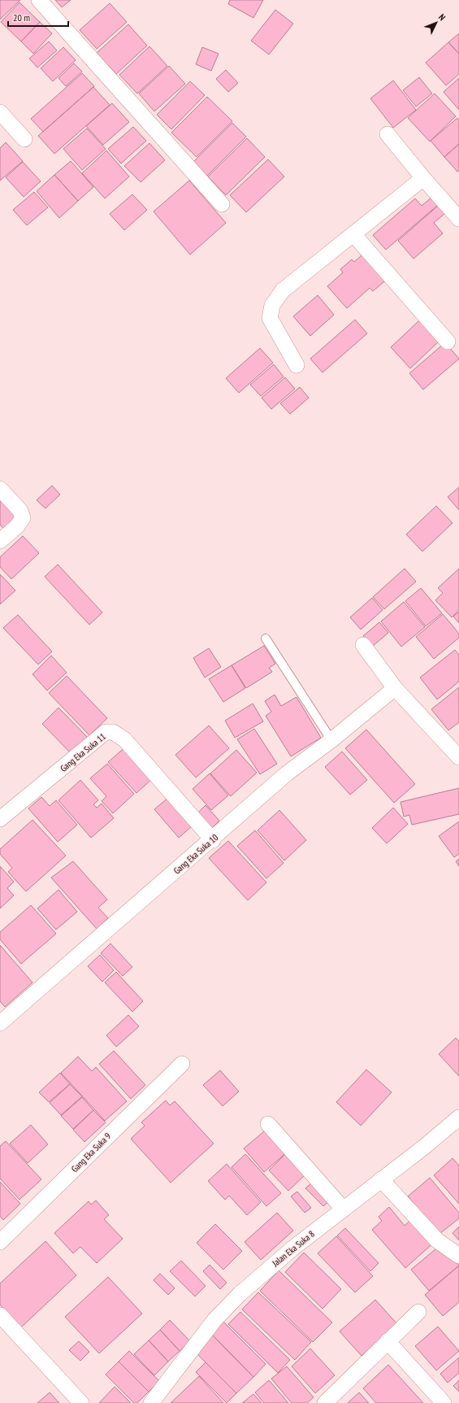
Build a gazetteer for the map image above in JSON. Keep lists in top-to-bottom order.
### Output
{
  "streets": {
    "street": [
      "Gang Eka Suka 11",
      "Gang Eka Suka 10",
      "Gang Eka Suka 9",
      "Jalan Eka Suka 8"
    ]
  },
  "crossings": [
    ["Gang Eka Suka 11", "Gang Eka Suka 10"]
  ],
  "scale_bar": "20 m",
  "north": "top right"
}
